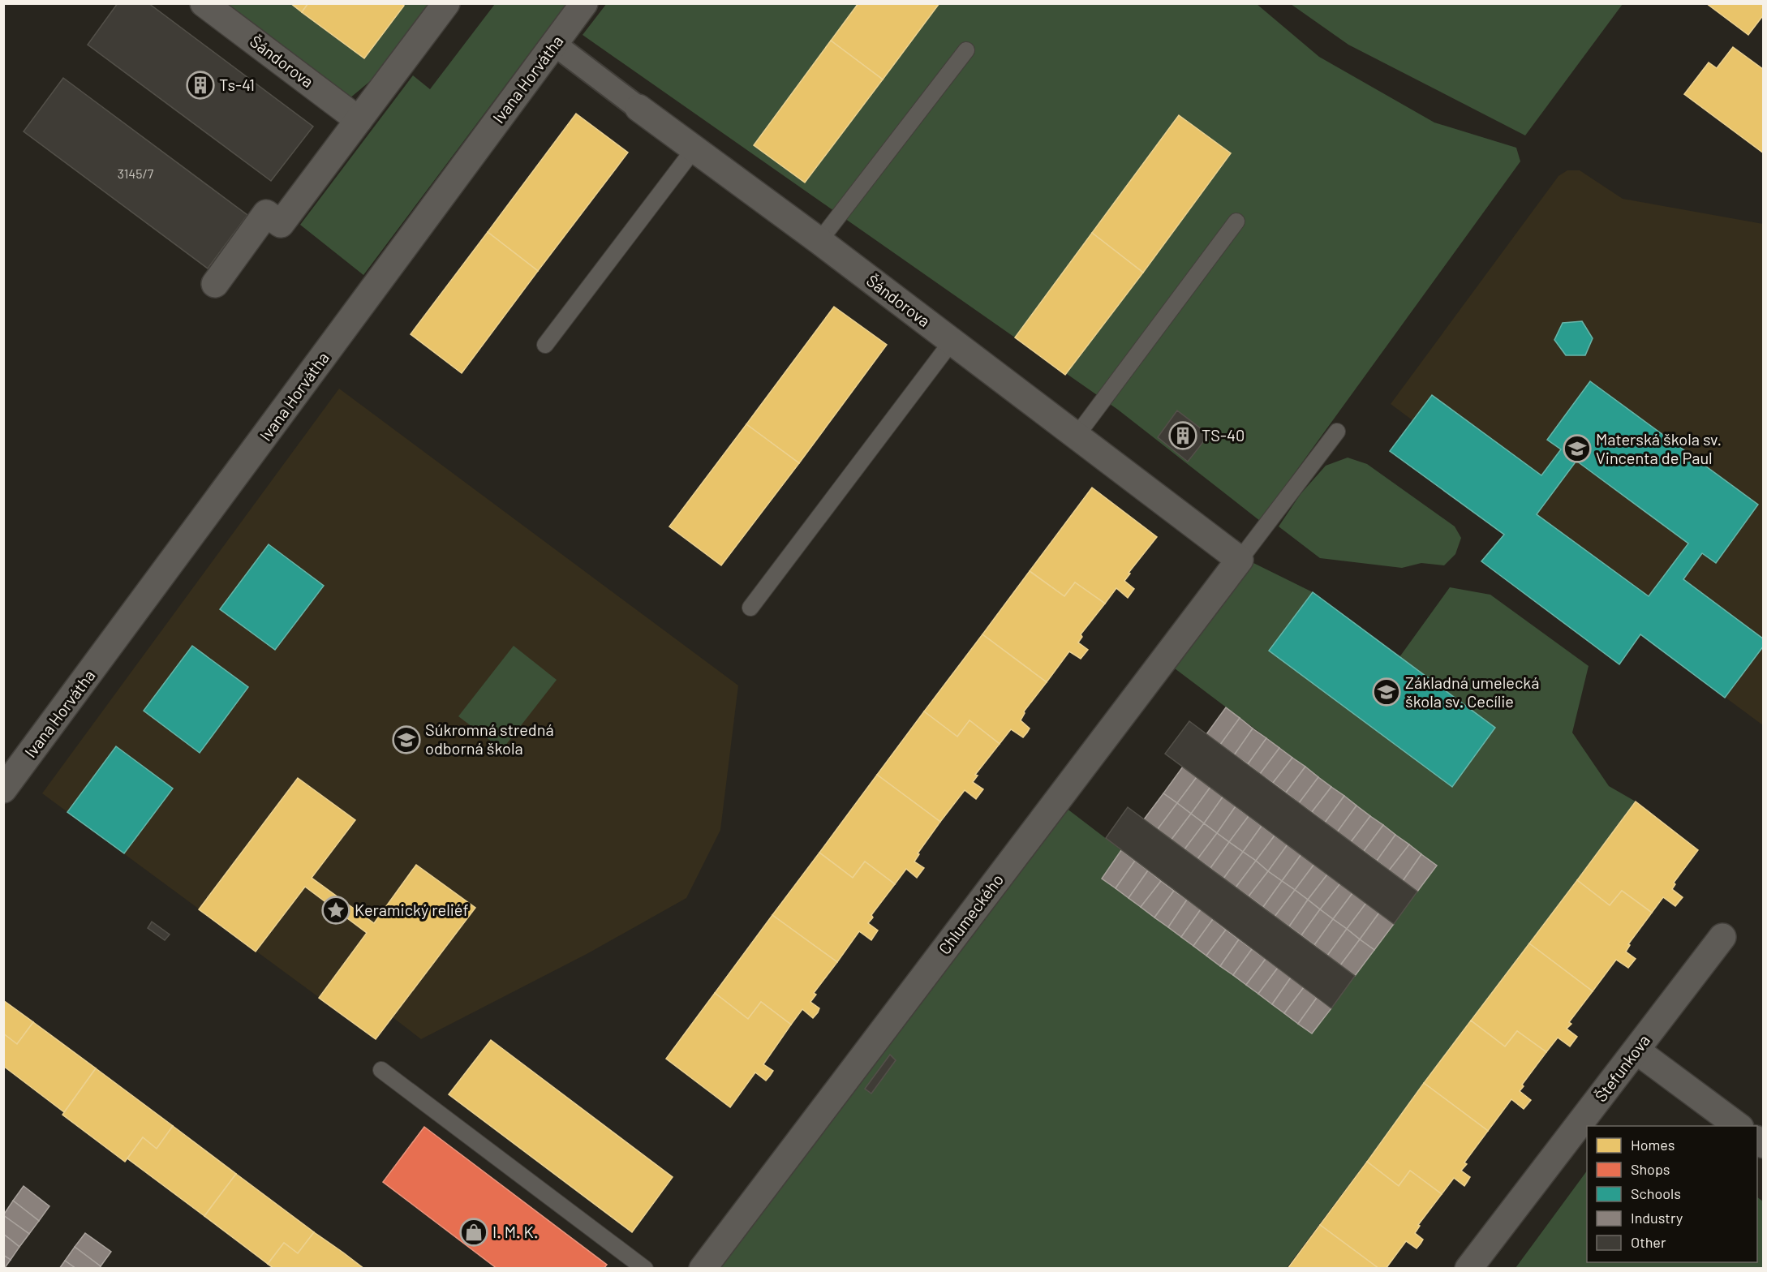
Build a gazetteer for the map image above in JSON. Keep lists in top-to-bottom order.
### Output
{
  "streets": {
    "street": [
      "Šándorova",
      "Ivana Horvátha",
      "Chlumeckého",
      "Štefunkova"
    ]
  },
  "crossings": [
    ["Šándorova", "Ivana Horvátha"],
    ["Šándorova", "Chlumeckého"]
  ],
  "places": {
    "building": ["Ts-41", "TS-40"],
    "school or university": ["Materská škola sv. Vincenta de Paul", "Základná umelecká škola sv. Cecílie", "Súkromná stredná odborná škola"],
    "place": ["Keramický reliéf"],
    "shop": ["I. M. K."]
  },
  "house_numbers": ["3145/7"],
  "legend": [
    "Homes",
    "Shops",
    "Schools",
    "Industry",
    "Other"
  ]
}
